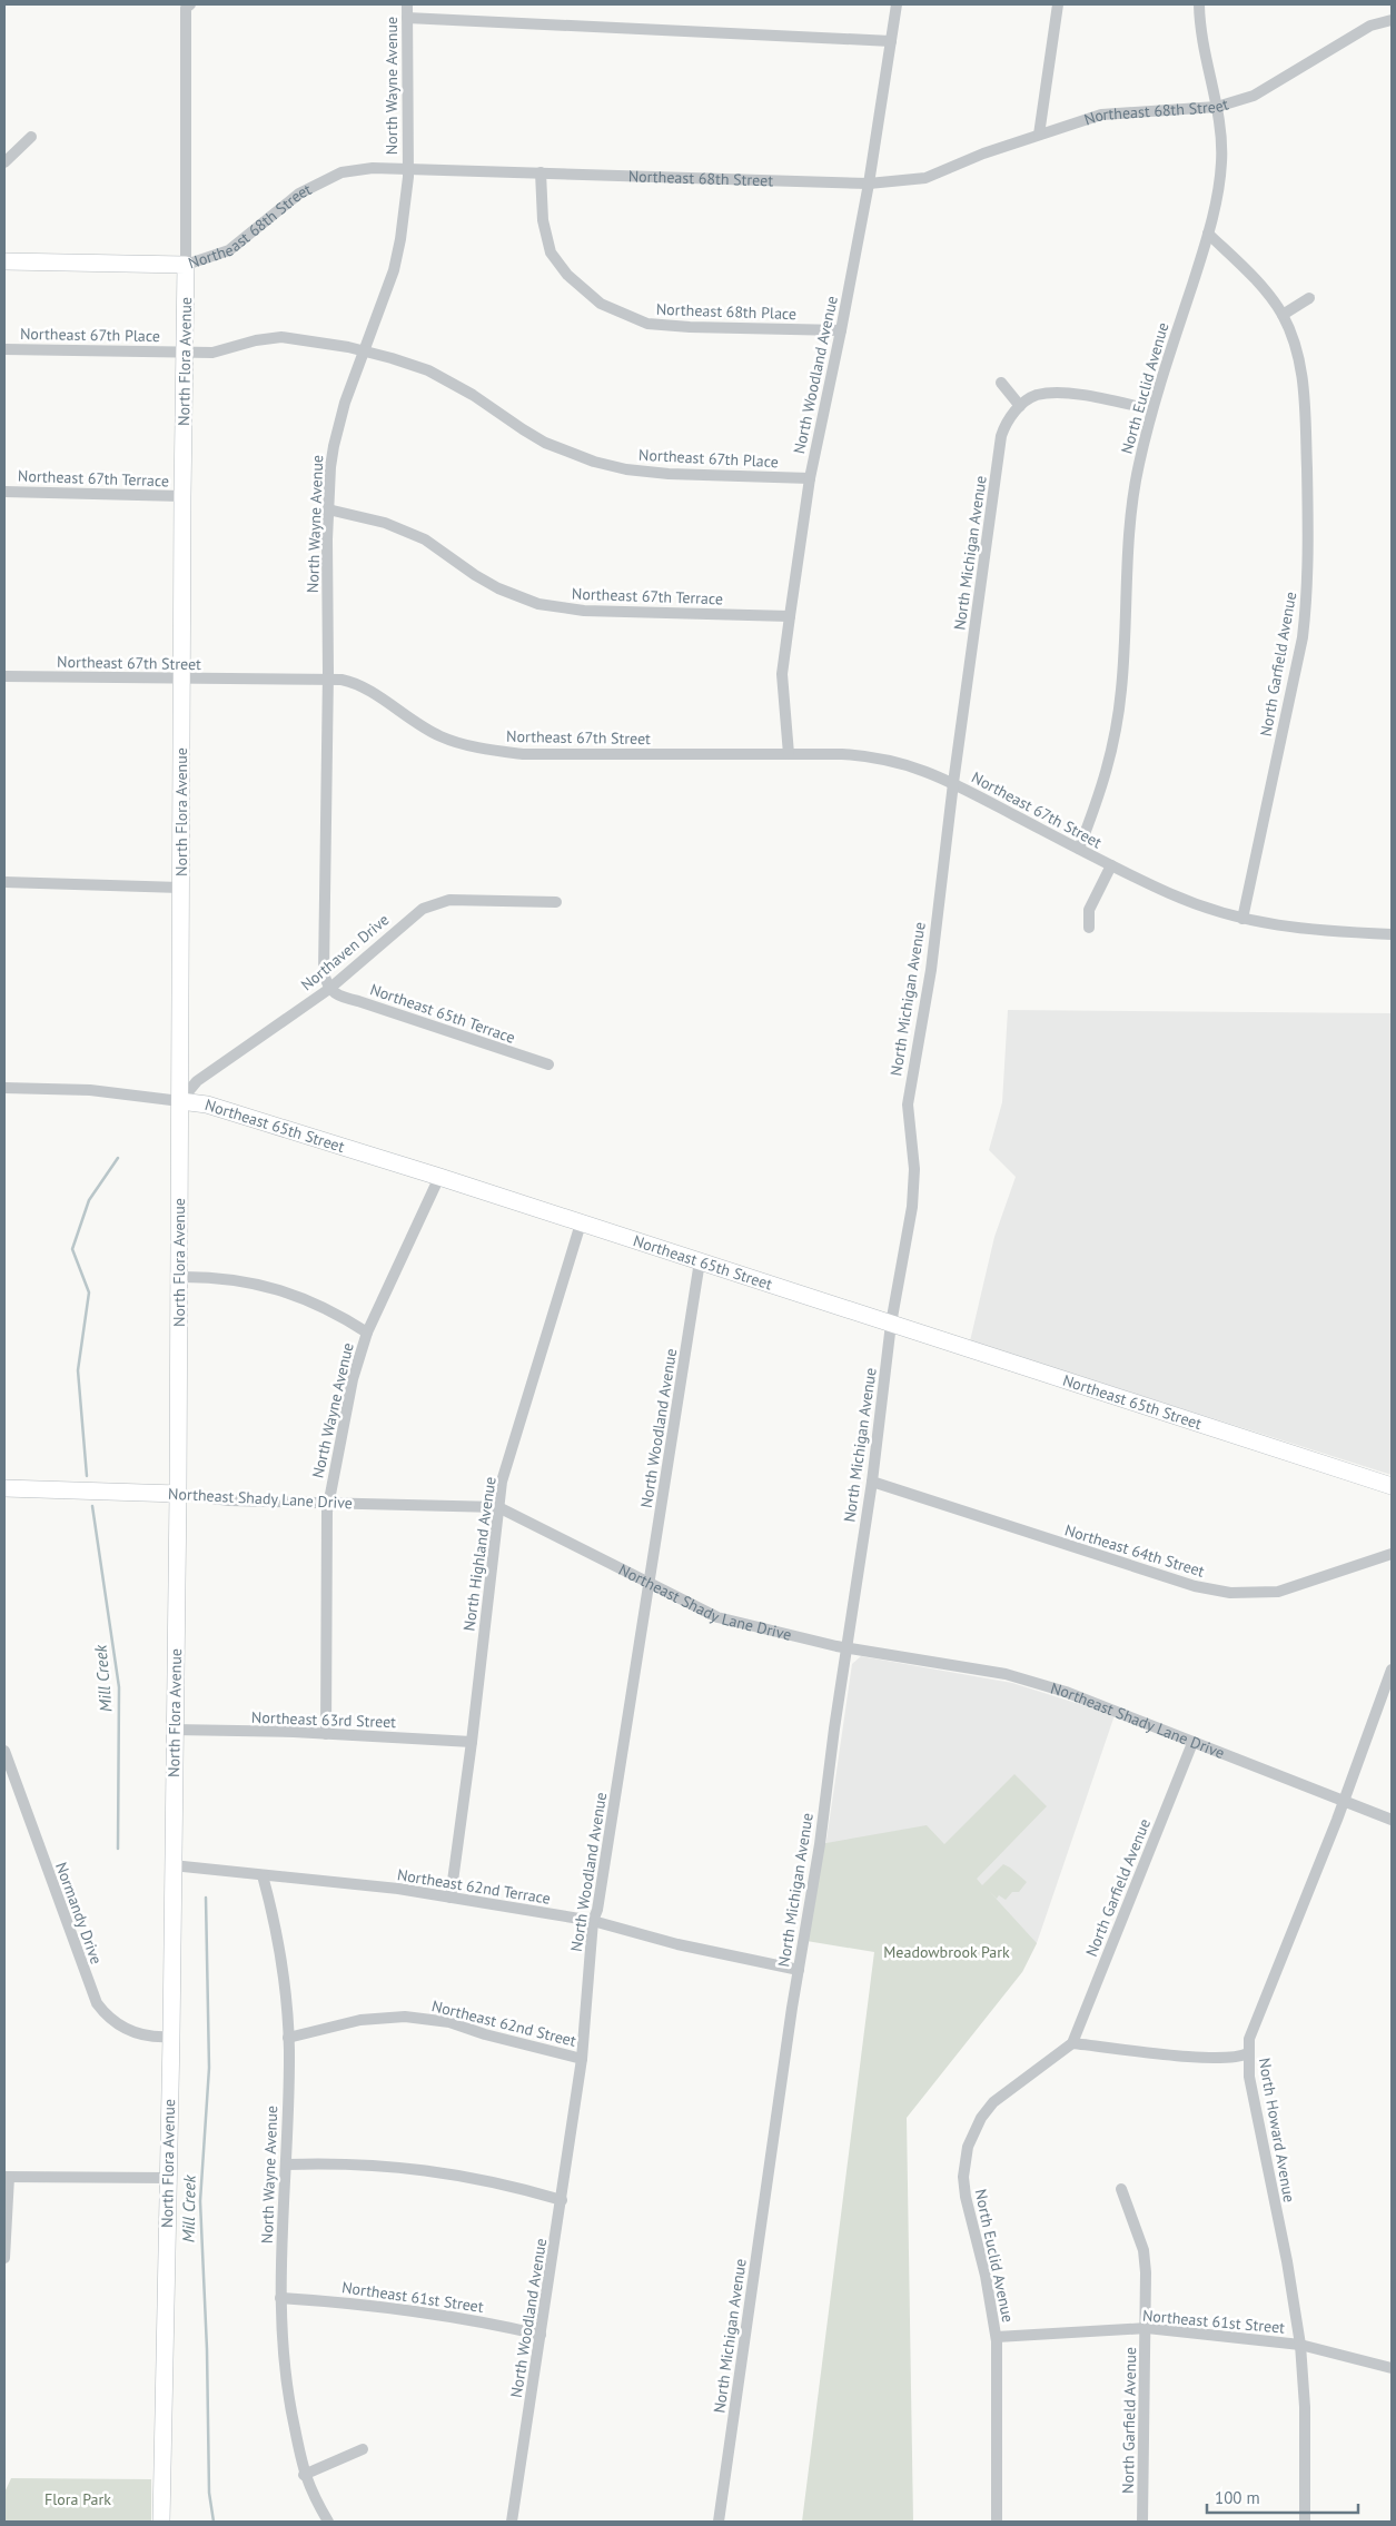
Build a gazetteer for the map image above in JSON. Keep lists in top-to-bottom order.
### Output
{
  "streets": {
    "street": [
      "North Wayne Avenue",
      "Northeast 68th Street",
      "Northeast 68th Place",
      "Northeast 67th Place",
      "North Flora Avenue",
      "North Woodland Avenue",
      "North Euclid Avenue",
      "Northeast 67th Terrace",
      "North Michigan Avenue",
      "Northeast 67th Street",
      "North Garfield Avenue",
      "Northaven Drive",
      "Northeast 65th Terrace",
      "Northeast 65th Street",
      "Northeast Shady Lane Drive",
      "Northeast 64th Street",
      "North Highland Avenue",
      "Northeast 63rd Street",
      "Northeast 62nd Terrace",
      "Normandy Drive",
      "Northeast 62nd Street",
      "North Howard Avenue",
      "Northeast 61st Street"
    ]
  },
  "crossings": [
    ["North Wayne Avenue", "Northeast 68th Street"],
    ["North Wayne Avenue", "Northeast 67th Place"],
    ["North Wayne Avenue", "Northeast 67th Terrace"],
    ["North Wayne Avenue", "Northeast 67th Street"],
    ["North Wayne Avenue", "Northaven Drive"],
    ["North Wayne Avenue", "Northeast 65th Terrace"],
    ["North Wayne Avenue", "Northeast 65th Street"],
    ["North Wayne Avenue", "Northeast Shady Lane Drive"],
    ["North Wayne Avenue", "Northeast 63rd Street"],
    ["North Wayne Avenue", "Northeast 62nd Terrace"],
    ["North Wayne Avenue", "Northeast 62nd Street"],
    ["North Wayne Avenue", "Northeast 61st Street"],
    ["Northeast 68th Street", "Northeast 68th Place"],
    ["Northeast 68th Street", "North Flora Avenue"],
    ["Northeast 68th Street", "North Woodland Avenue"],
    ["Northeast 68th Street", "North Euclid Avenue"],
    ["Northeast 68th Place", "North Woodland Avenue"],
    ["Northeast 67th Place", "North Flora Avenue"],
    ["Northeast 67th Place", "North Woodland Avenue"],
    ["North Flora Avenue", "Northeast 67th Terrace"],
    ["North Flora Avenue", "Northeast 67th Street"],
    ["North Flora Avenue", "Northaven Drive"],
    ["North Flora Avenue", "Northeast 65th Street"],
    ["North Flora Avenue", "Northeast Shady Lane Drive"],
    ["North Flora Avenue", "Northeast 63rd Street"],
    ["North Flora Avenue", "Northeast 62nd Terrace"],
    ["North Flora Avenue", "Normandy Drive"],
    ["North Woodland Avenue", "Northeast 67th Terrace"],
    ["North Woodland Avenue", "Northeast 67th Street"],
    ["North Woodland Avenue", "Northeast 65th Street"],
    ["North Woodland Avenue", "Northeast Shady Lane Drive"],
    ["North Woodland Avenue", "Northeast 62nd Terrace"],
    ["North Woodland Avenue", "Northeast 62nd Street"],
    ["North Woodland Avenue", "Northeast 61st Street"],
    ["North Euclid Avenue", "Northeast 67th Street"],
    ["North Euclid Avenue", "North Garfield Avenue"],
    ["North Euclid Avenue", "Northeast 61st Street"],
    ["North Michigan Avenue", "Northeast 67th Street"],
    ["North Michigan Avenue", "Northeast 65th Street"],
    ["North Michigan Avenue", "Northeast Shady Lane Drive"],
    ["North Michigan Avenue", "Northeast 64th Street"],
    ["North Michigan Avenue", "Northeast 62nd Terrace"],
    ["Northeast 67th Street", "North Garfield Avenue"],
    ["North Garfield Avenue", "Northeast Shady Lane Drive"],
    ["North Garfield Avenue", "Northeast 61st Street"],
    ["Northaven Drive", "Northeast 65th Terrace"],
    ["Northaven Drive", "Northeast 65th Street"],
    ["Northeast 65th Street", "North Highland Avenue"],
    ["Northeast Shady Lane Drive", "North Highland Avenue"],
    ["Northeast Shady Lane Drive", "North Howard Avenue"],
    ["North Highland Avenue", "Northeast 63rd Street"],
    ["North Highland Avenue", "Northeast 62nd Terrace"],
    ["North Howard Avenue", "Northeast 61st Street"]
  ],
  "water": ["Mill Creek"],
  "parks": ["Meadowbrook Park", "Flora Park"],
  "scale_bar": "100 m"
}
